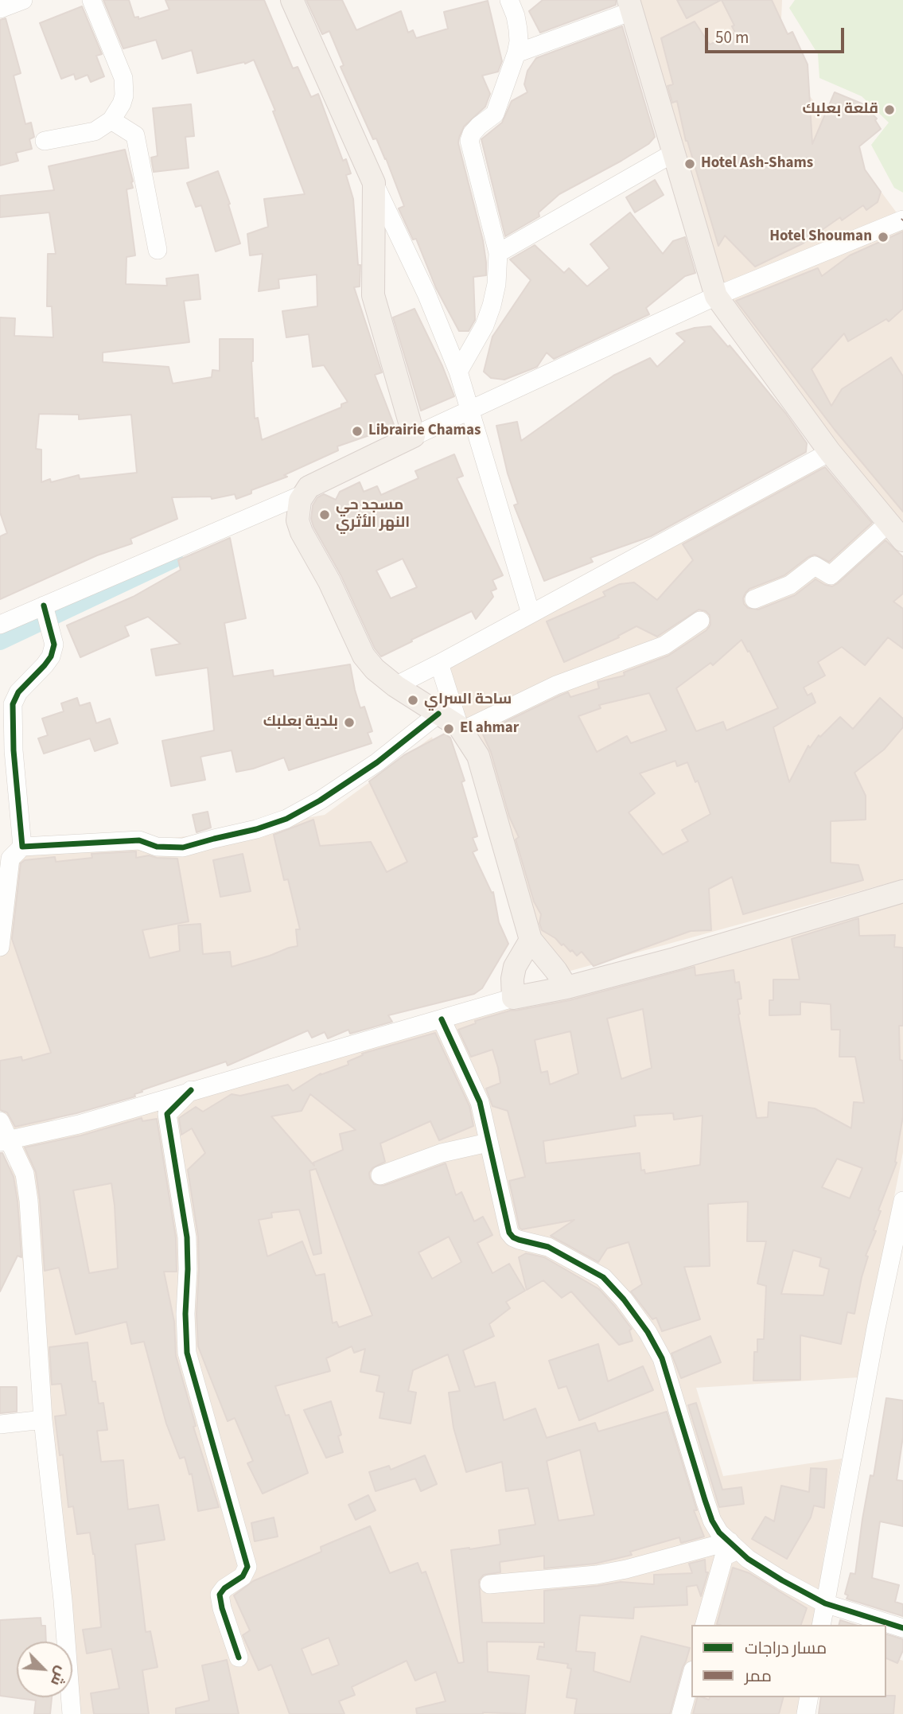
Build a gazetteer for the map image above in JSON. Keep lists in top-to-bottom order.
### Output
{
  "places": [
    "قلعة بعلبك",
    "Hotel Ash-Shams",
    "Hotel Shouman",
    "Librairie Chamas",
    "مسجد حي النهر الأثري",
    "ساحة السراي",
    "بلدية بعلبك",
    "El ahmar"
  ],
  "legend": ["مسار دراجات", "ممر"],
  "scale_bar": "50 m",
  "north": "bottom right"
}
